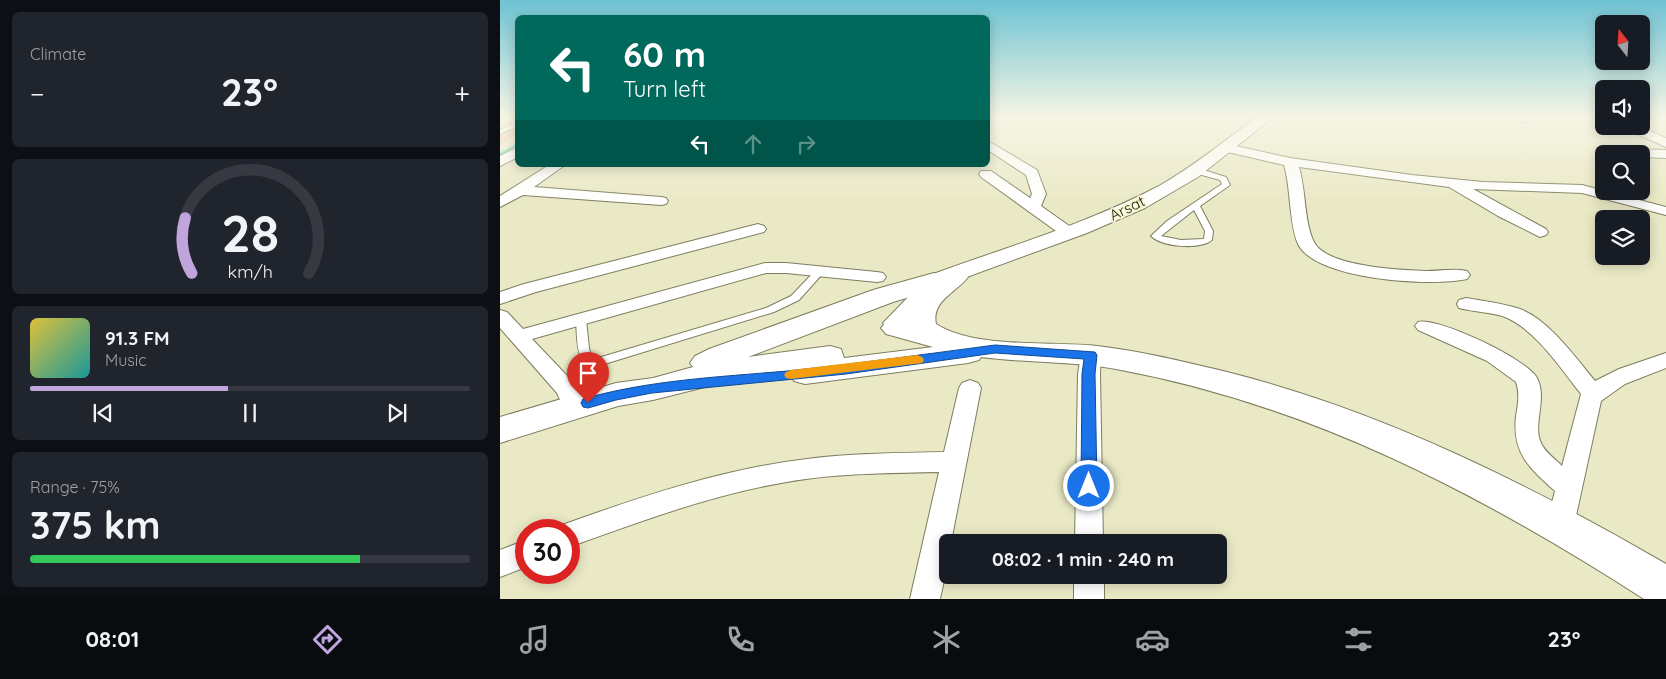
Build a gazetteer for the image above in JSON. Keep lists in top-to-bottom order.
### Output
{
  "streets": {
    "street": ["Arsat"]
  },
  "north": "top",
  "page": {
    "tile": [
      "Climate",
      ["Range · 75%", "375 km"]
    ],
    "turn": ["60 m", "Turn left"],
    "heat": ["−", "23°", "+"],
    "song": ["91.3 FM", "Music"],
    "limit": "30",
    "trip": "08:02 · 1 min · 240 m",
    "tabs": ["08:01", "23°"],
    "gauge": ["28", "km/h"]
  }
}
